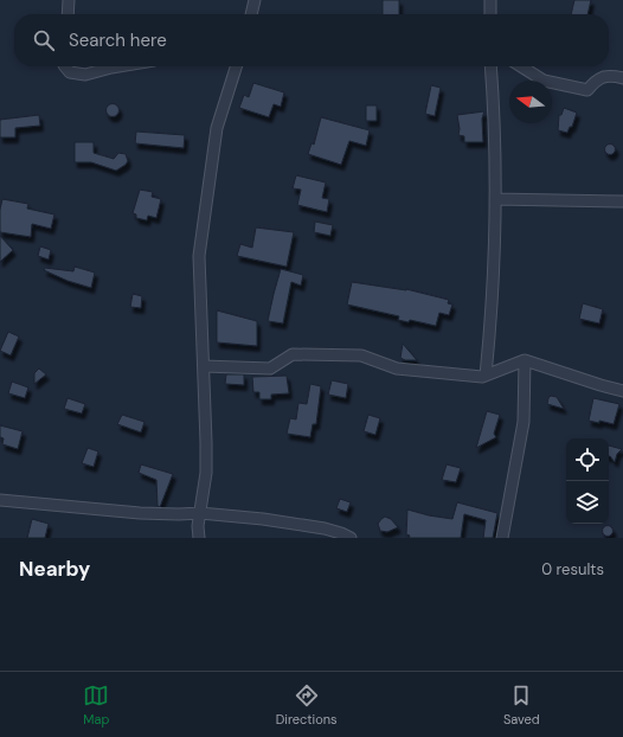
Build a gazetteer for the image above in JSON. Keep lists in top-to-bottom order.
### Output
{
  "north": "left",
  "page": {
    "search": "Search here",
    "heading": ["Nearby", "0 results"],
    "nav": ["Map", "Directions", "Saved"]
  }
}
